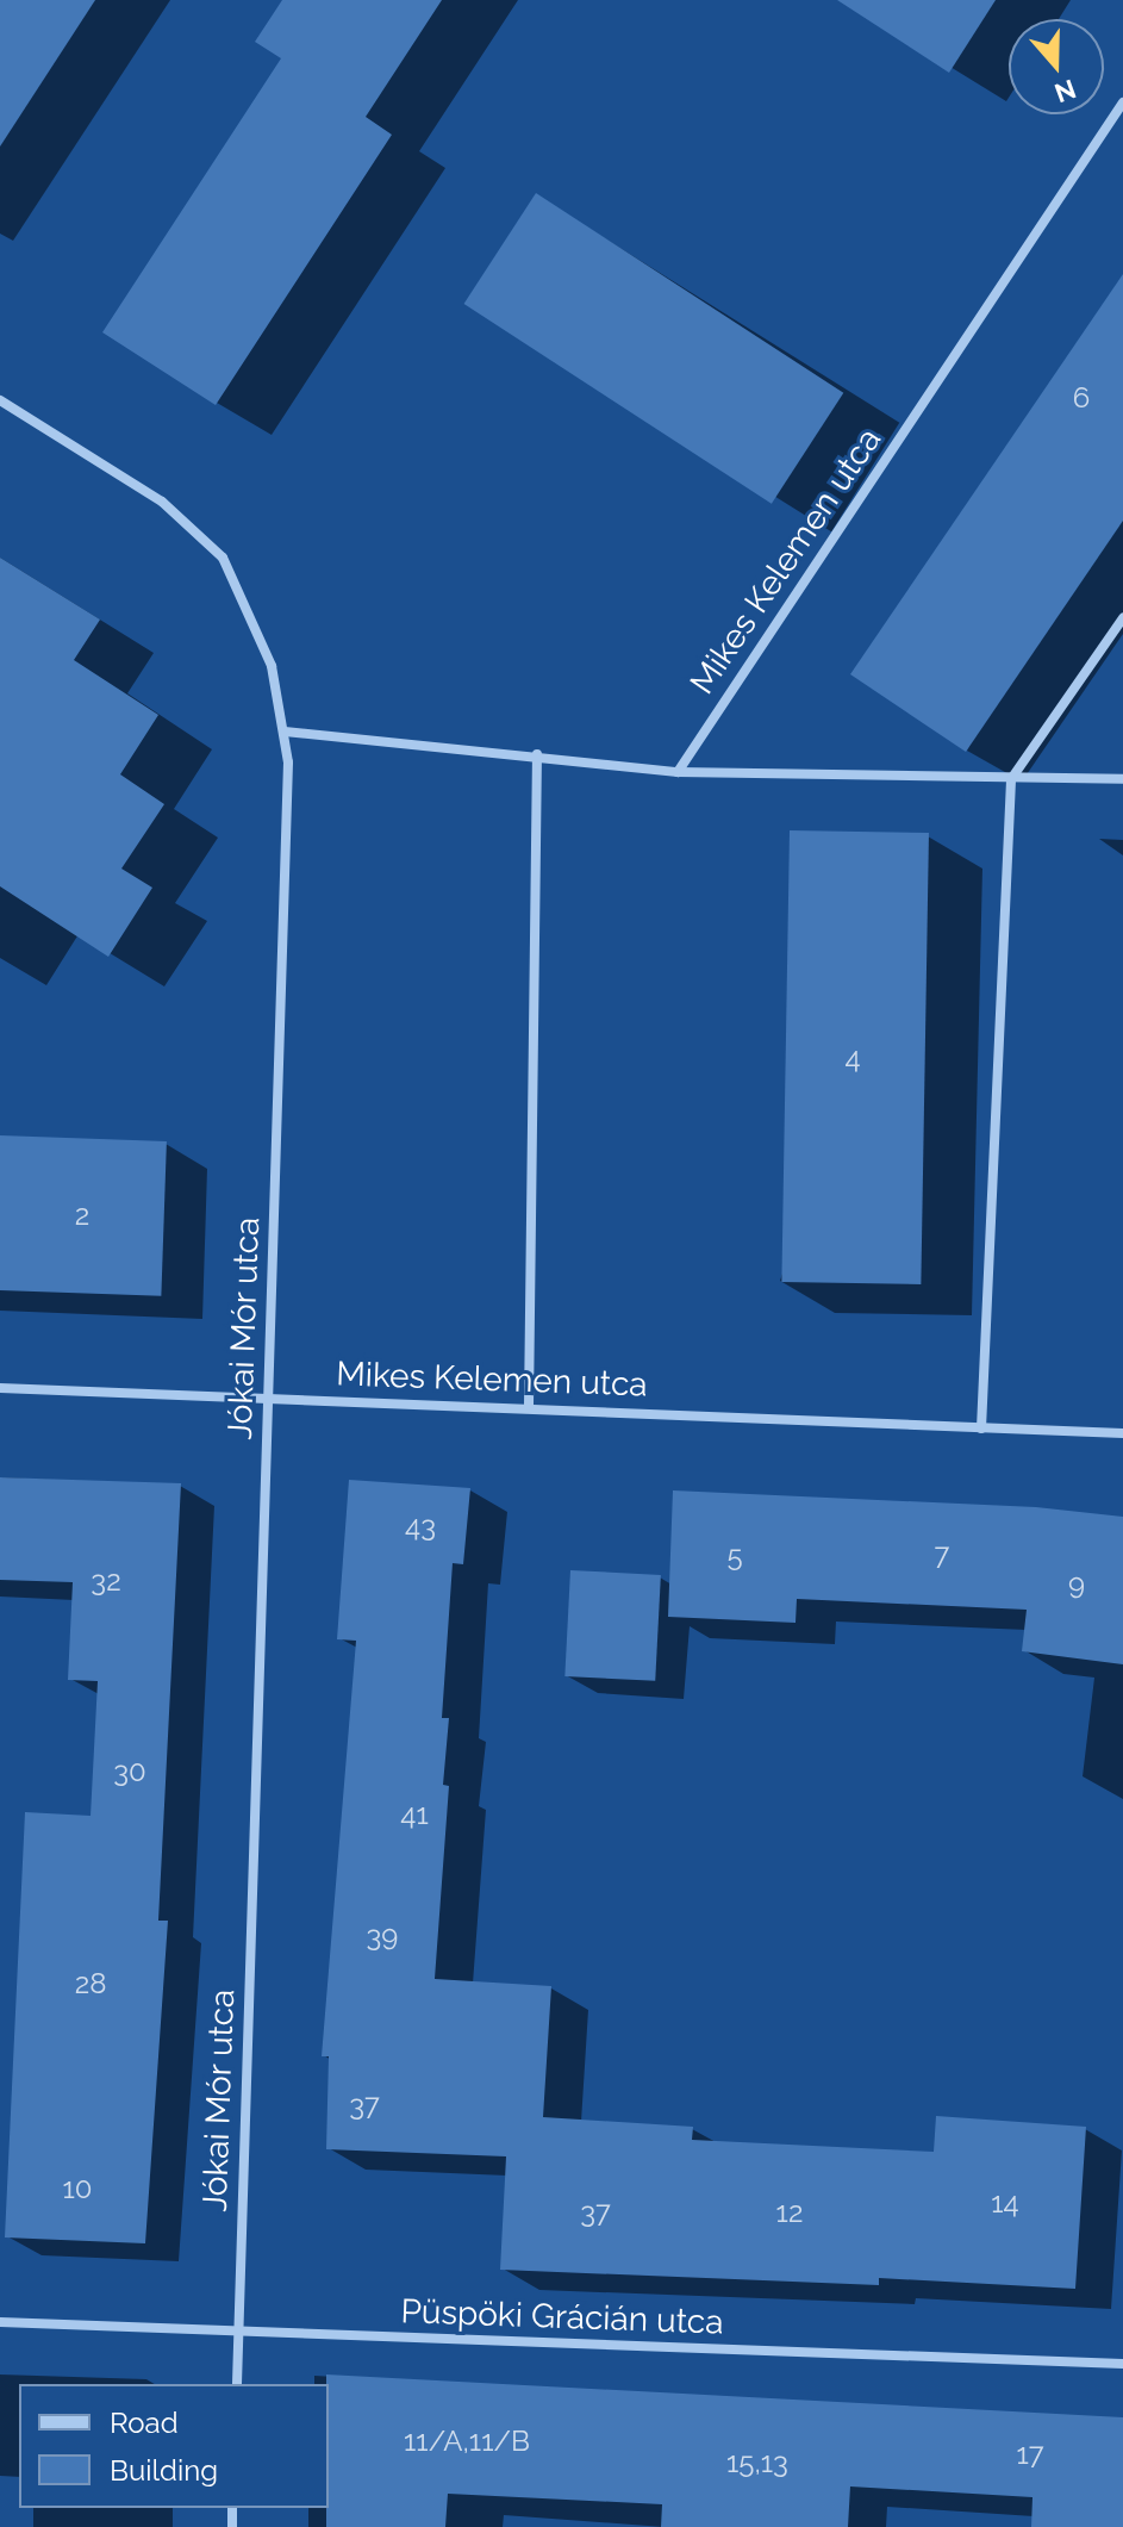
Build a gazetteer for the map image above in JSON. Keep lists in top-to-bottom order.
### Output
{
  "streets": {
    "street": ["Mikes Kelemen utca", "Jókai Mór utca", "Püspöki Grácián utca"]
  },
  "crossings": [
    ["Mikes Kelemen utca", "Jókai Mór utca"],
    ["Jókai Mór utca", "Püspöki Grácián utca"]
  ],
  "house_numbers": [
    "6",
    "4",
    "2",
    "43",
    "7",
    "5",
    "32",
    "9",
    "30",
    "41",
    "39",
    "28",
    "37",
    "10",
    "14",
    "37",
    "12",
    "11/A,11/B",
    "17",
    "15,13"
  ],
  "legend": ["Road", "Building"],
  "north": "bottom"
}
